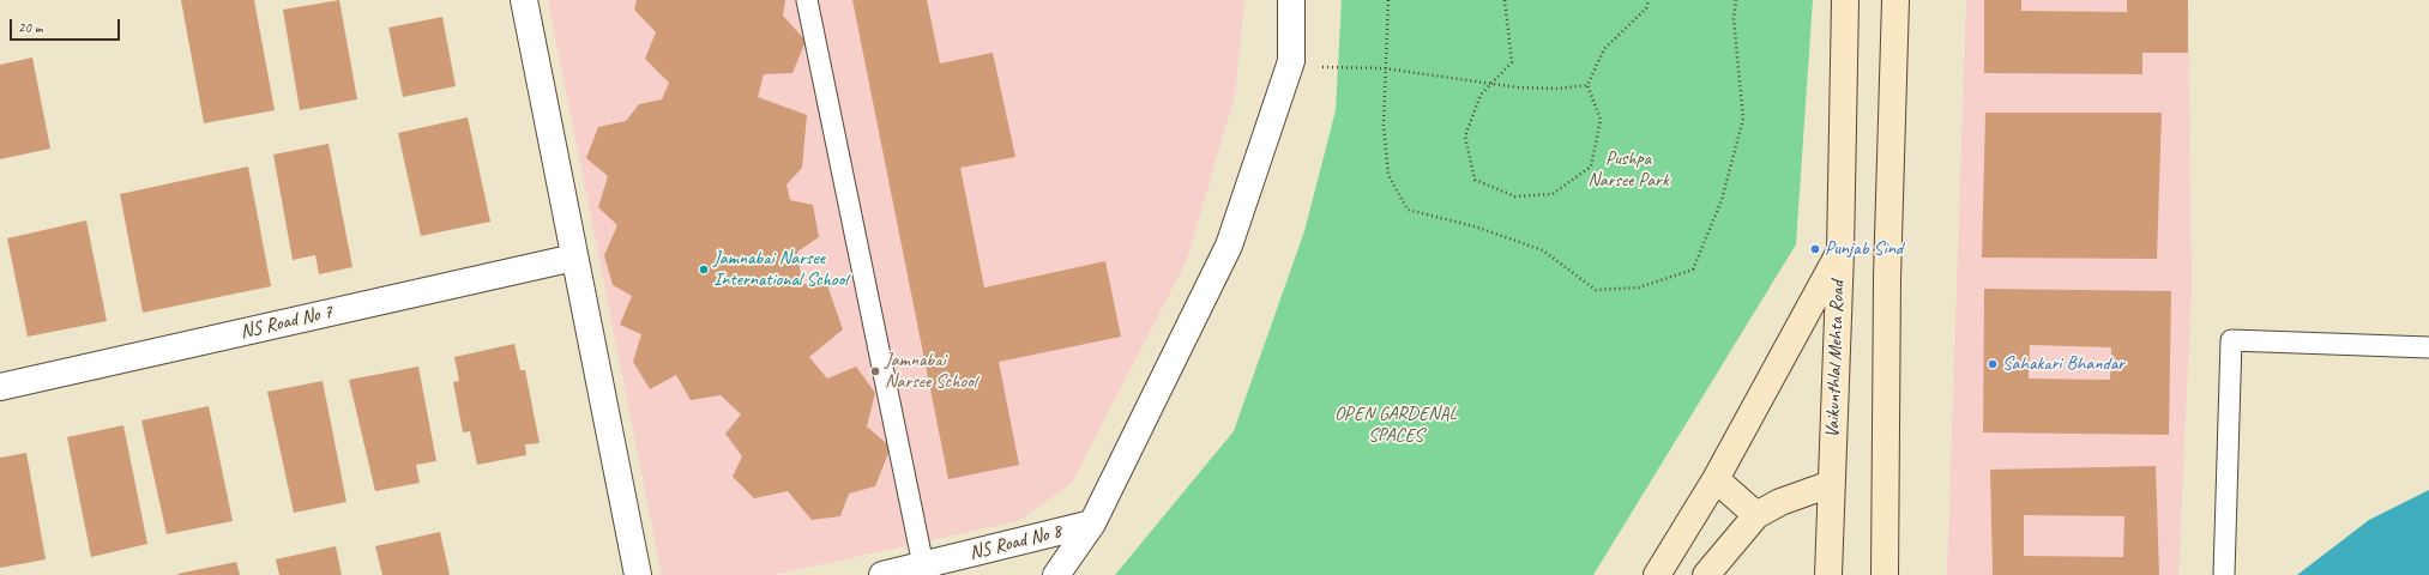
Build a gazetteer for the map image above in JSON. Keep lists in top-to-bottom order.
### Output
{
  "streets": {
    "main road": ["Vaikunthlal Mehta Road"],
    "street": ["NS Road No 7", "NS Road No 8"]
  },
  "parks": ["Pushpa Narsee Park", "OPEN GARDENAL SPACES"],
  "places": [
    "Punjab Sind",
    "Jamnabai Narsee International School",
    "Sahakari Bhandar",
    "Jamnabai Narsee School"
  ],
  "scale_bar": "20 m"
}
